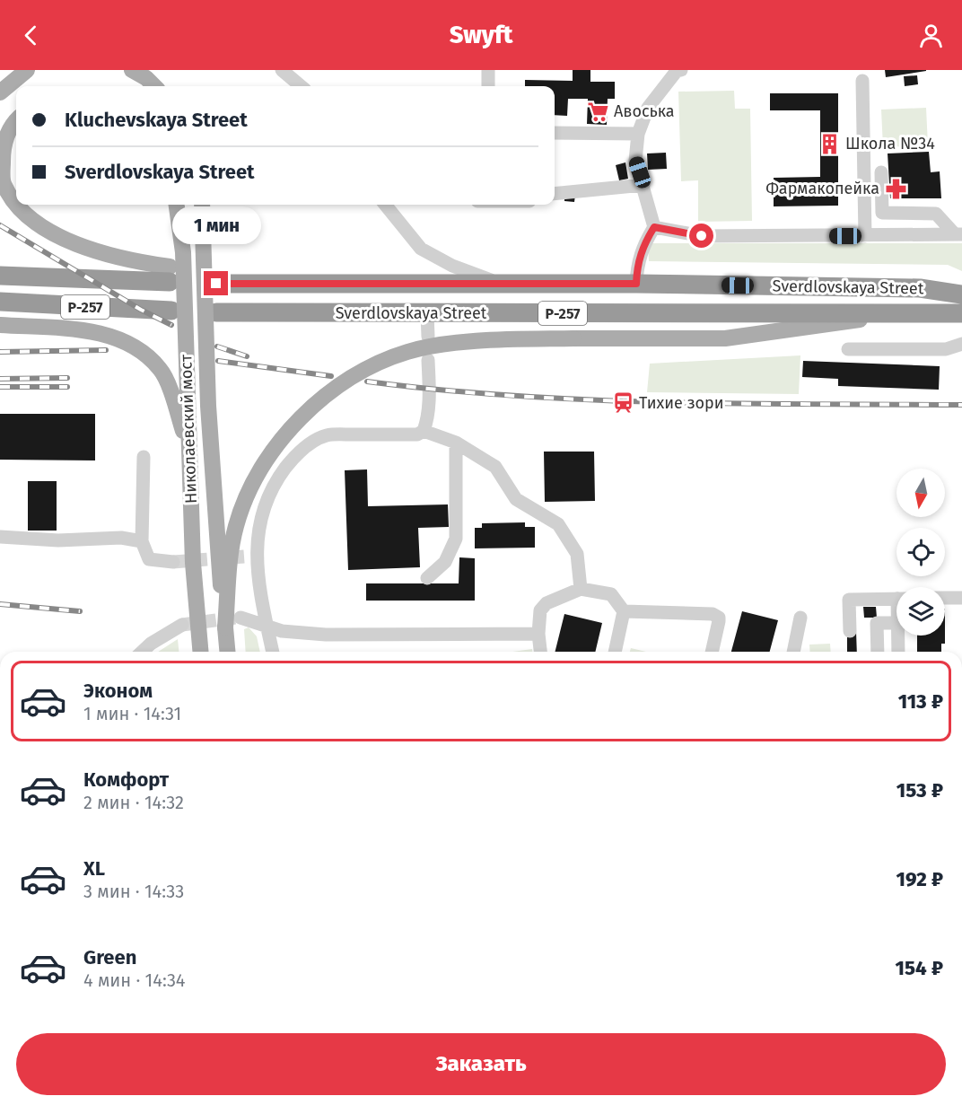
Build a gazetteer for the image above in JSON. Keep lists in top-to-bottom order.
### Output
{
  "streets": {
    "highway": ["Sverdlovskaya Street", "Р-257"],
    "main road": ["Николаевский мост"]
  },
  "places": {
    "supermarket": ["Авоська"],
    "building": ["Школа №34"],
    "pharmacy": ["Фармакопейка"],
    "station": ["Тихие зори"]
  },
  "north": "bottom",
  "page": {
    "header": "Swyft",
    "banner": ["Kluchevskaya Street", "Sverdlovskaya Street"],
    "bubble": "1 мин",
    "list": [
      {
        "name": "Эконом",
        "note": "1 мин · 14:31",
        "value": "113 ₽"
      },
      {
        "name": "Комфорт",
        "note": "2 мин · 14:32",
        "value": "153 ₽"
      },
      {
        "name": "XL",
        "note": "3 мин · 14:33",
        "value": "192 ₽"
      },
      {
        "name": "Green",
        "note": "4 мин · 14:34",
        "value": "154 ₽"
      }
    ],
    "buttons": "Заказать"
  }
}
